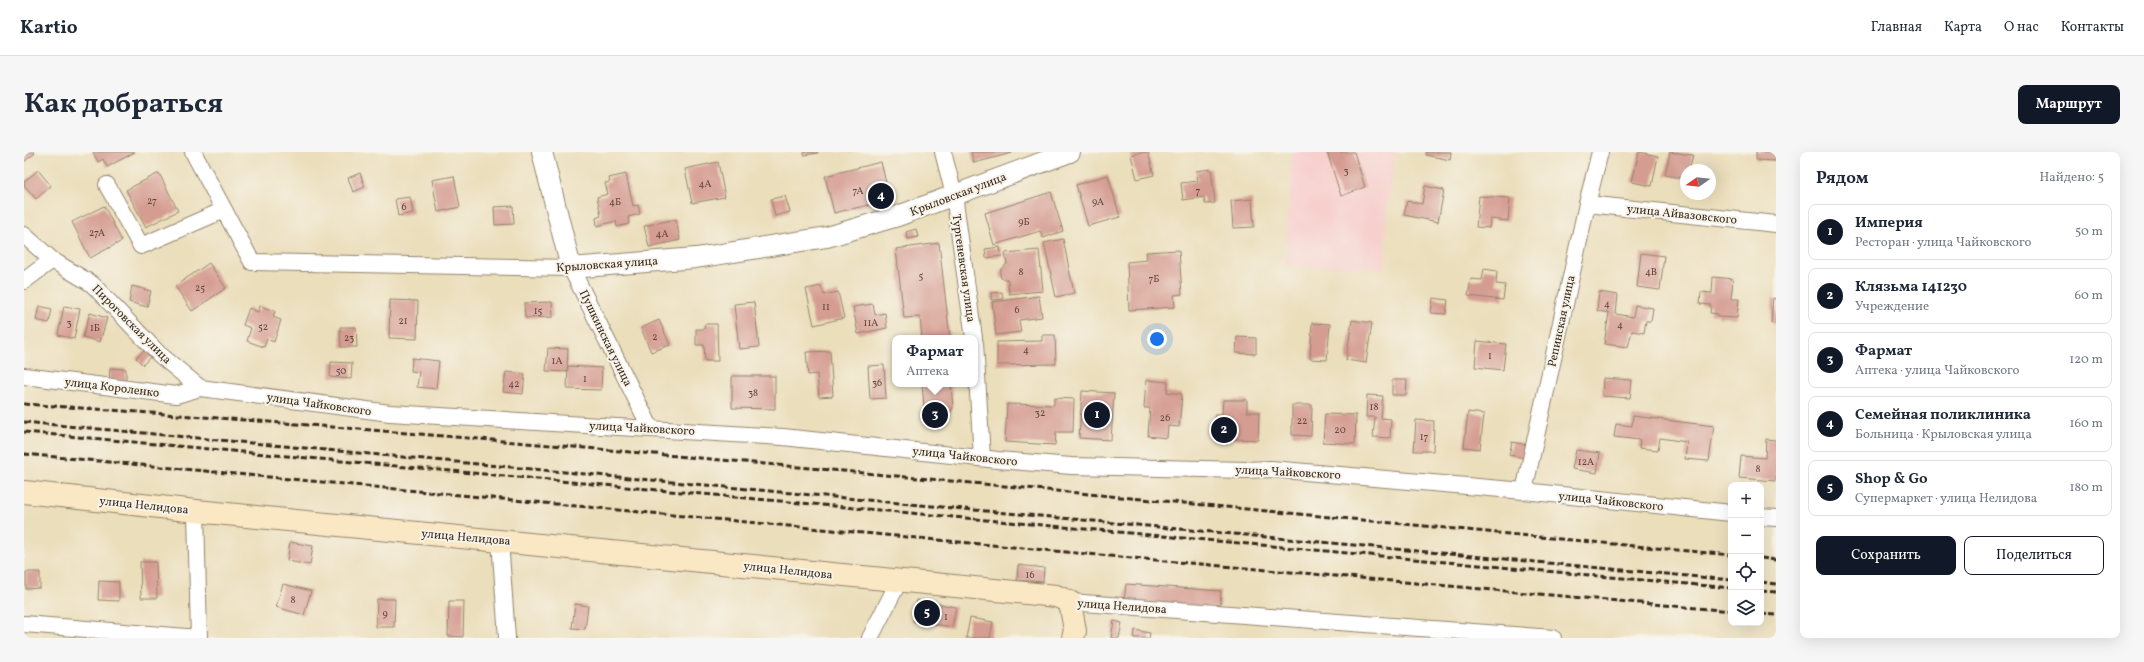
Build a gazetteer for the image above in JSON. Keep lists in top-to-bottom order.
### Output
{
  "streets": {
    "main road": ["улица Нелидова"],
    "street": [
      "Крыловская улица",
      "улица Айвазовского",
      "Тургеневская улица",
      "Репинская улица",
      "Пироговская улица",
      "Пушкинская улица",
      "улица Короленко",
      "улица Чайковского"
    ]
  },
  "crossings": [
    ["Крыловская улица", "Тургеневская улица"],
    ["Крыловская улица", "Пушкинская улица"],
    ["улица Айвазовского", "Репинская улица"],
    ["Репинская улица", "улица Чайковского"],
    ["Пироговская улица", "улица Короленко"],
    ["Пироговская улица", "улица Чайковского"],
    ["Пушкинская улица", "улица Чайковского"],
    ["улица Короленко", "улица Чайковского"]
  ],
  "house_numbers": [
    "3",
    "4А",
    "7А",
    "7",
    "27",
    "4Б",
    "9А",
    "6",
    "9Б",
    "27А",
    "4А",
    "8",
    "4В",
    "5",
    "7Б",
    "25",
    "4",
    "11",
    "6",
    "15",
    "21",
    "3",
    "11А",
    "4",
    "52",
    "1Б",
    "2",
    "23",
    "4",
    "1",
    "1А",
    "50",
    "1",
    "36",
    "42",
    "38",
    "18",
    "32",
    "26",
    "22",
    "20",
    "17",
    "12А",
    "8",
    "16",
    "8",
    "9",
    "1"
  ],
  "north": "left",
  "page": {
    "header": "Kartio",
    "nav": [
      "Главная",
      "Карта",
      "О нас",
      "Контакты"
    ],
    "title": "Как добраться",
    "buttons": [
      "Маршрут",
      ["Сохранить", "Поделиться"]
    ],
    "heading": ["Рядом", "Найдено: 5"],
    "pins": [
      "4",
      "1",
      "3",
      "2",
      "5"
    ],
    "list": [
      {
        "mark": "1",
        "name": "Империя",
        "note": "Ресторан · улица Чайковского",
        "value": "50 m"
      },
      {
        "mark": "2",
        "name": "Клязьма 141230",
        "note": "Учреждение",
        "value": "60 m"
      },
      {
        "mark": "3",
        "name": "Фармат",
        "note": "Аптека · улица Чайковского",
        "value": "120 m"
      },
      {
        "mark": "4",
        "name": "Семейная поликлиника",
        "note": "Больница · Крыловская улица",
        "value": "160 m"
      },
      {
        "mark": "5",
        "name": "Shop & Go",
        "note": "Супермаркет · улица Нелидова",
        "value": "180 m"
      }
    ],
    "popup": ["Фармат", "Аптека"],
    "map_buttons": ["+", "−"]
  }
}
